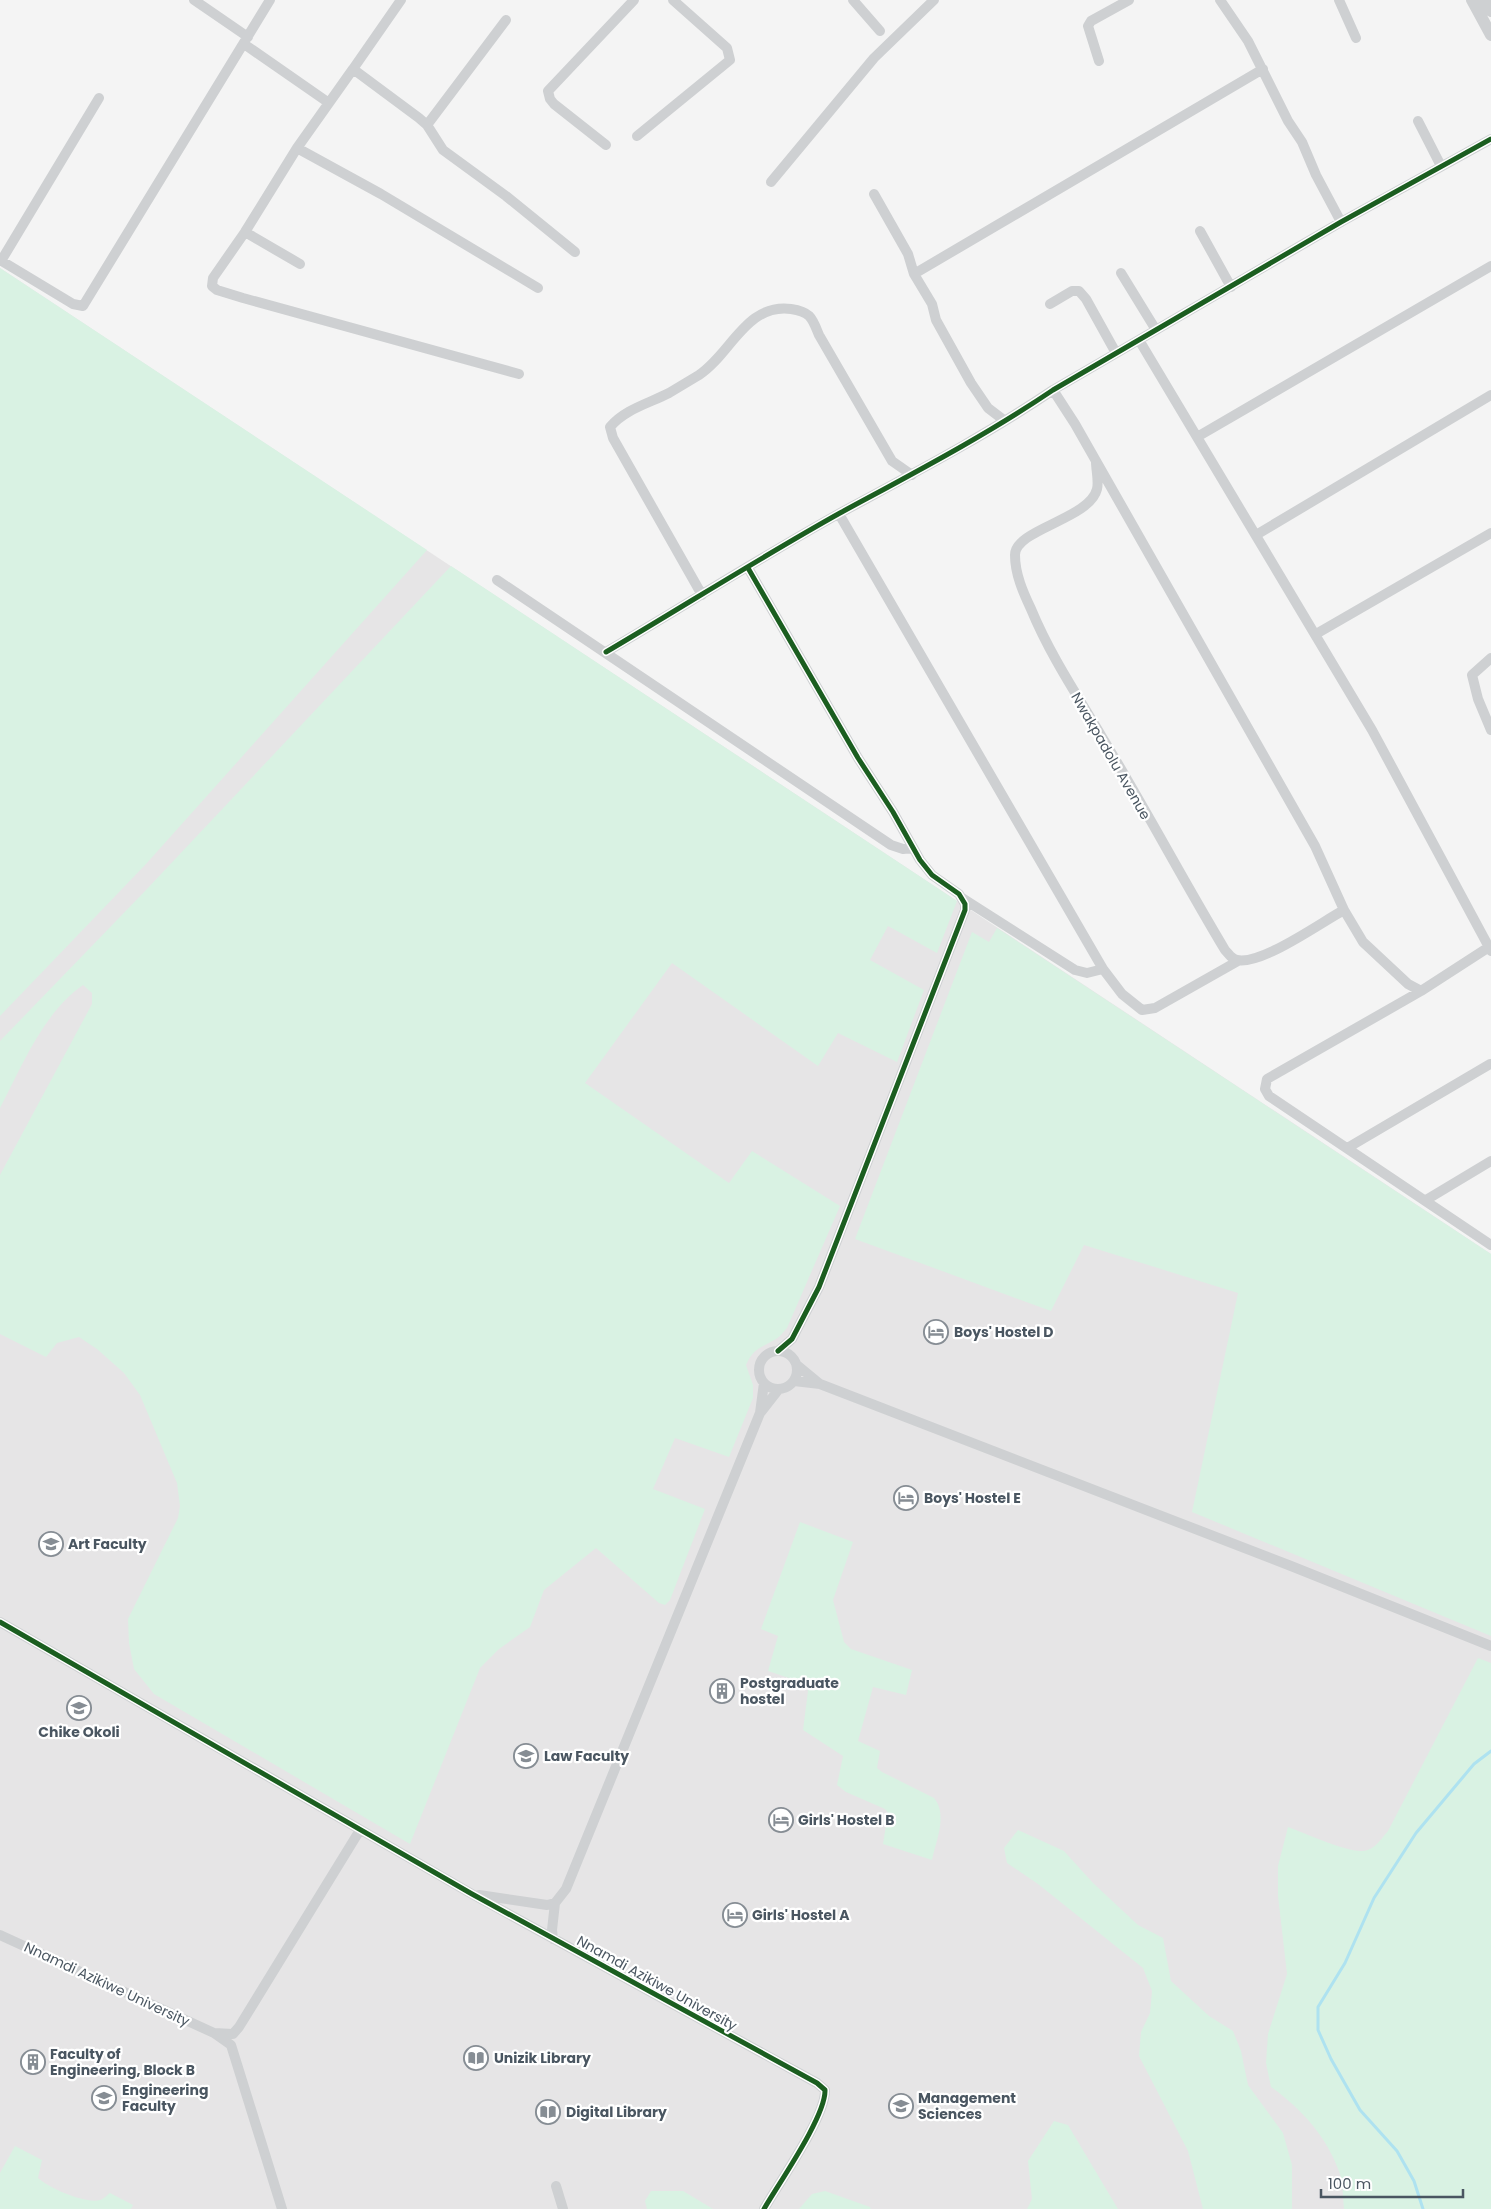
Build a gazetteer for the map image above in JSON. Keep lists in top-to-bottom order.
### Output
{
  "streets": {
    "street": ["Nwakpadolu Avenue", "Nnamdi Azikiwe University"]
  },
  "places": {
    "hotel": [
      "Boys' Hostel D",
      "Boys' Hostel E",
      "Girls' Hostel B",
      "Girls' Hostel A"
    ],
    "school or university": [
      "Art Faculty",
      "Chike Okoli",
      "Law Faculty",
      "Engineering Faculty",
      "Management Sciences"
    ],
    "building": ["Postgraduate hostel", "Faculty of Engineering, Block B"],
    "library": ["Unizik Library", "Digital Library"]
  },
  "scale_bar": "100 m"
}
